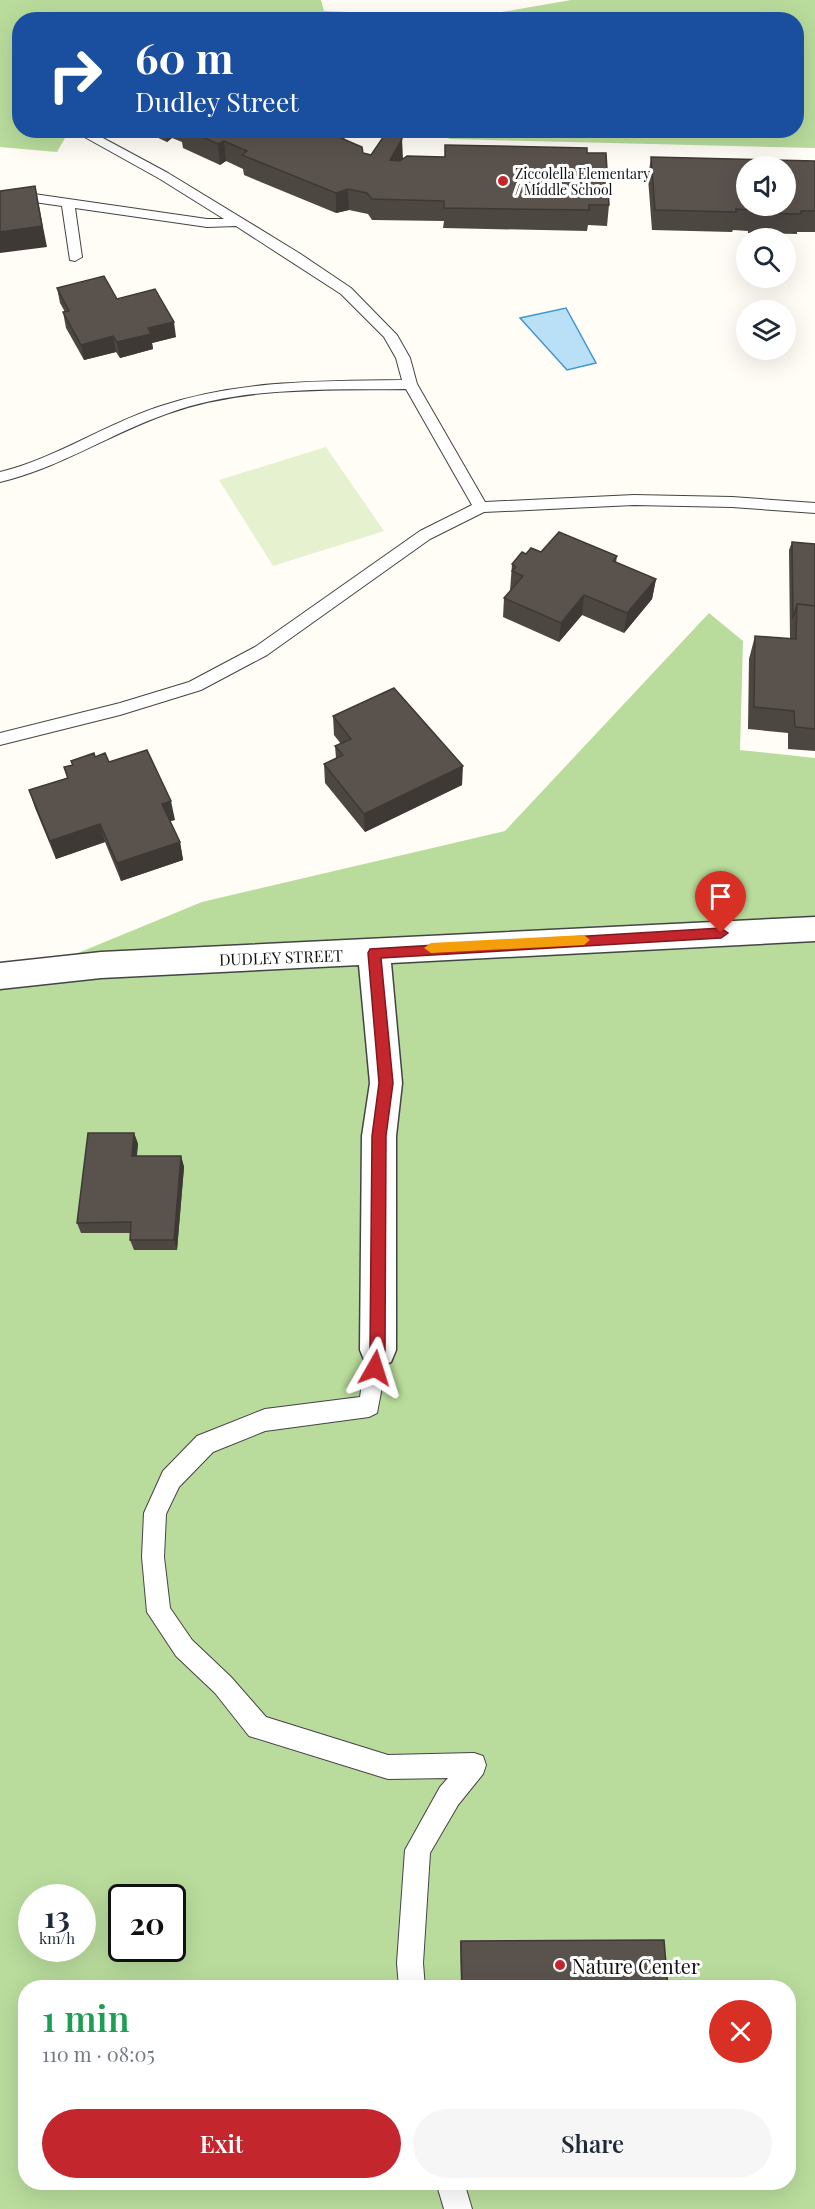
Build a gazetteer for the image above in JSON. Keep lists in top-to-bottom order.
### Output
{
  "streets": {
    "street": ["DUDLEY STREET"]
  },
  "places": ["Ziccolella Elementary / Middle School", "Nature Center"],
  "page": {
    "turn": ["60 m", "Dudley Street"],
    "speed": "13 km/h",
    "limit": "20",
    "heading": ["1 min", "110 m · 08:05"],
    "buttons": ["Exit", "Share"]
  }
}
